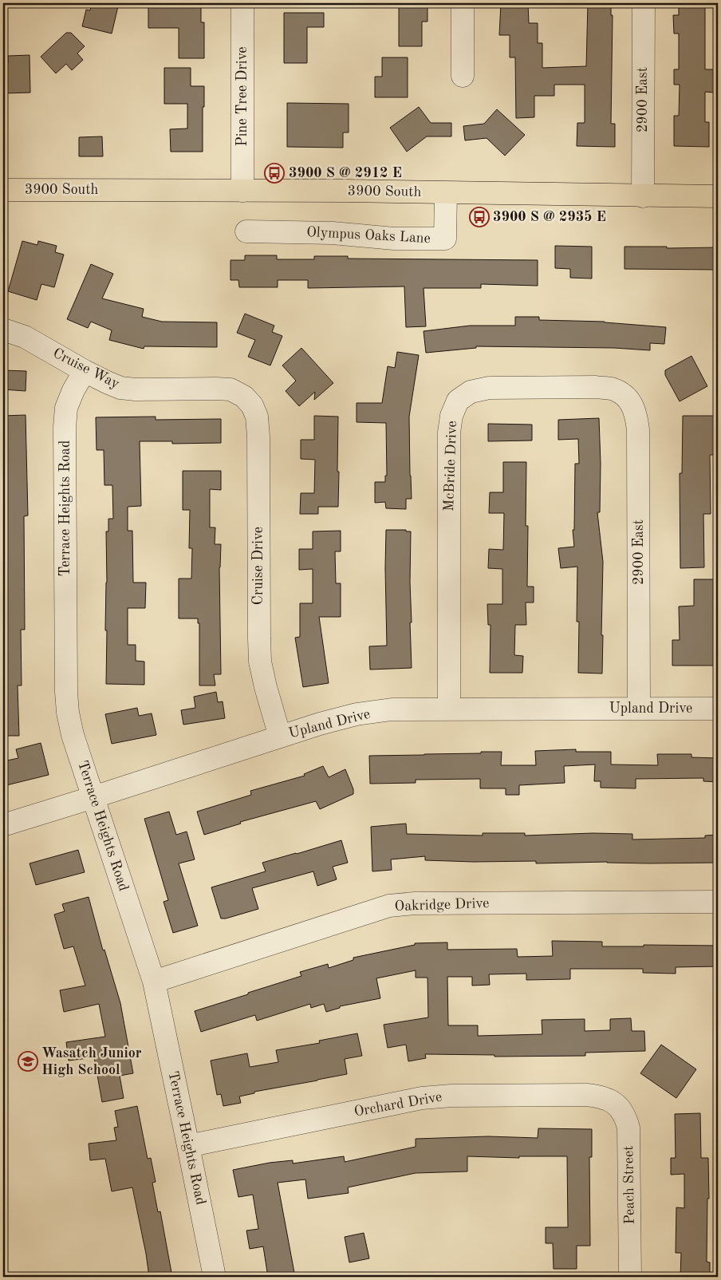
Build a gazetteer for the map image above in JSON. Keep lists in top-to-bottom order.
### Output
{
  "streets": {
    "main road": ["3900 South"],
    "street": [
      "Pine Tree Drive",
      "2900 East",
      "Olympus Oaks Lane",
      "Cruise Way",
      "McBride Drive",
      "Terrace Heights Road",
      "Cruise Drive",
      "Upland Drive",
      "Oakridge Drive",
      "Orchard Drive",
      "Peach Street"
    ]
  },
  "crossings": [
    ["Pine Tree Drive", "3900 South"],
    ["2900 East", "3900 South"],
    ["2900 East", "McBride Drive"],
    ["2900 East", "Upland Drive"],
    ["3900 South", "Olympus Oaks Lane"],
    ["Cruise Way", "Terrace Heights Road"],
    ["Cruise Way", "Cruise Drive"],
    ["McBride Drive", "Upland Drive"],
    ["Terrace Heights Road", "Upland Drive"],
    ["Terrace Heights Road", "Oakridge Drive"],
    ["Terrace Heights Road", "Orchard Drive"],
    ["Cruise Drive", "Upland Drive"],
    ["Orchard Drive", "Peach Street"]
  ],
  "places": {
    "bus stop": ["3900 S @ 2912 E", "3900 S @ 2935 E"],
    "school or university": ["Wasatch Junior High School"]
  }
}
